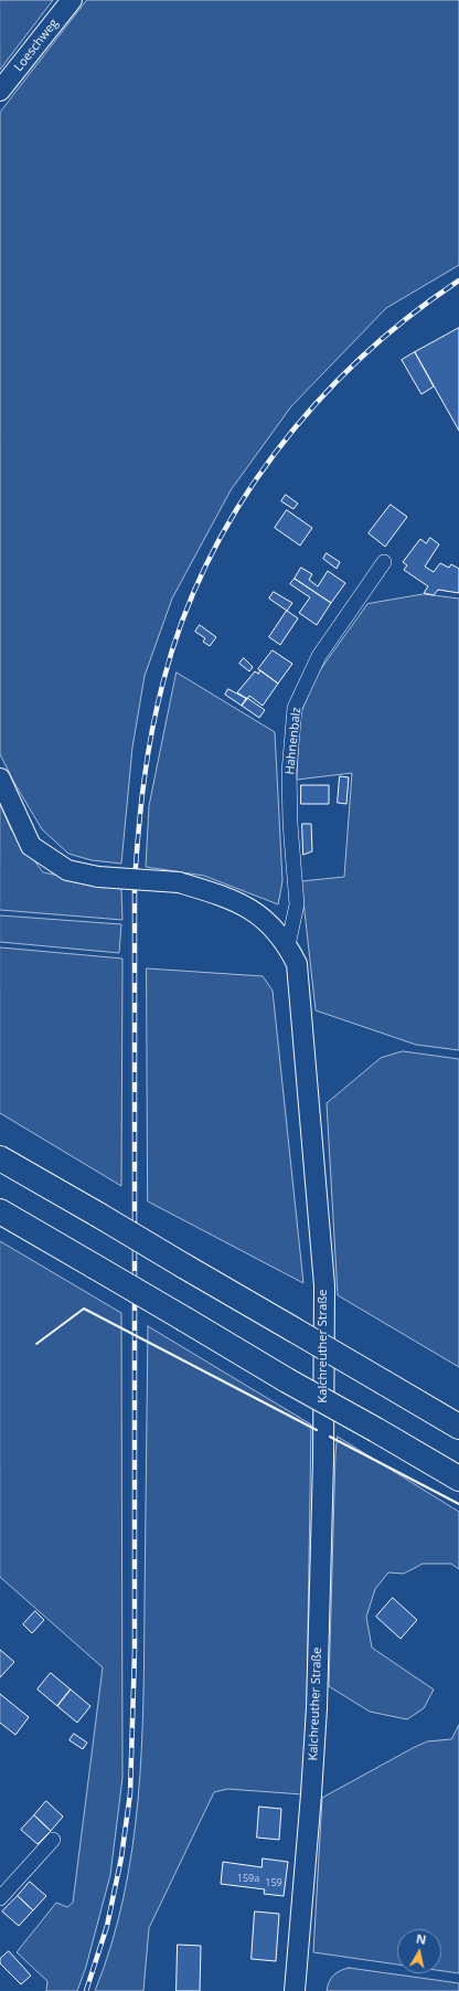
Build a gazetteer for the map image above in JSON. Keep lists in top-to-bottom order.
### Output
{
  "streets": {
    "street": ["Loeschweg", "Hahnenbalz", "Kalchreuther Straße"]
  },
  "crossings": [
    ["Hahnenbalz", "Kalchreuther Straße"]
  ],
  "house_numbers": ["159a", "159"],
  "north": "top"
}
